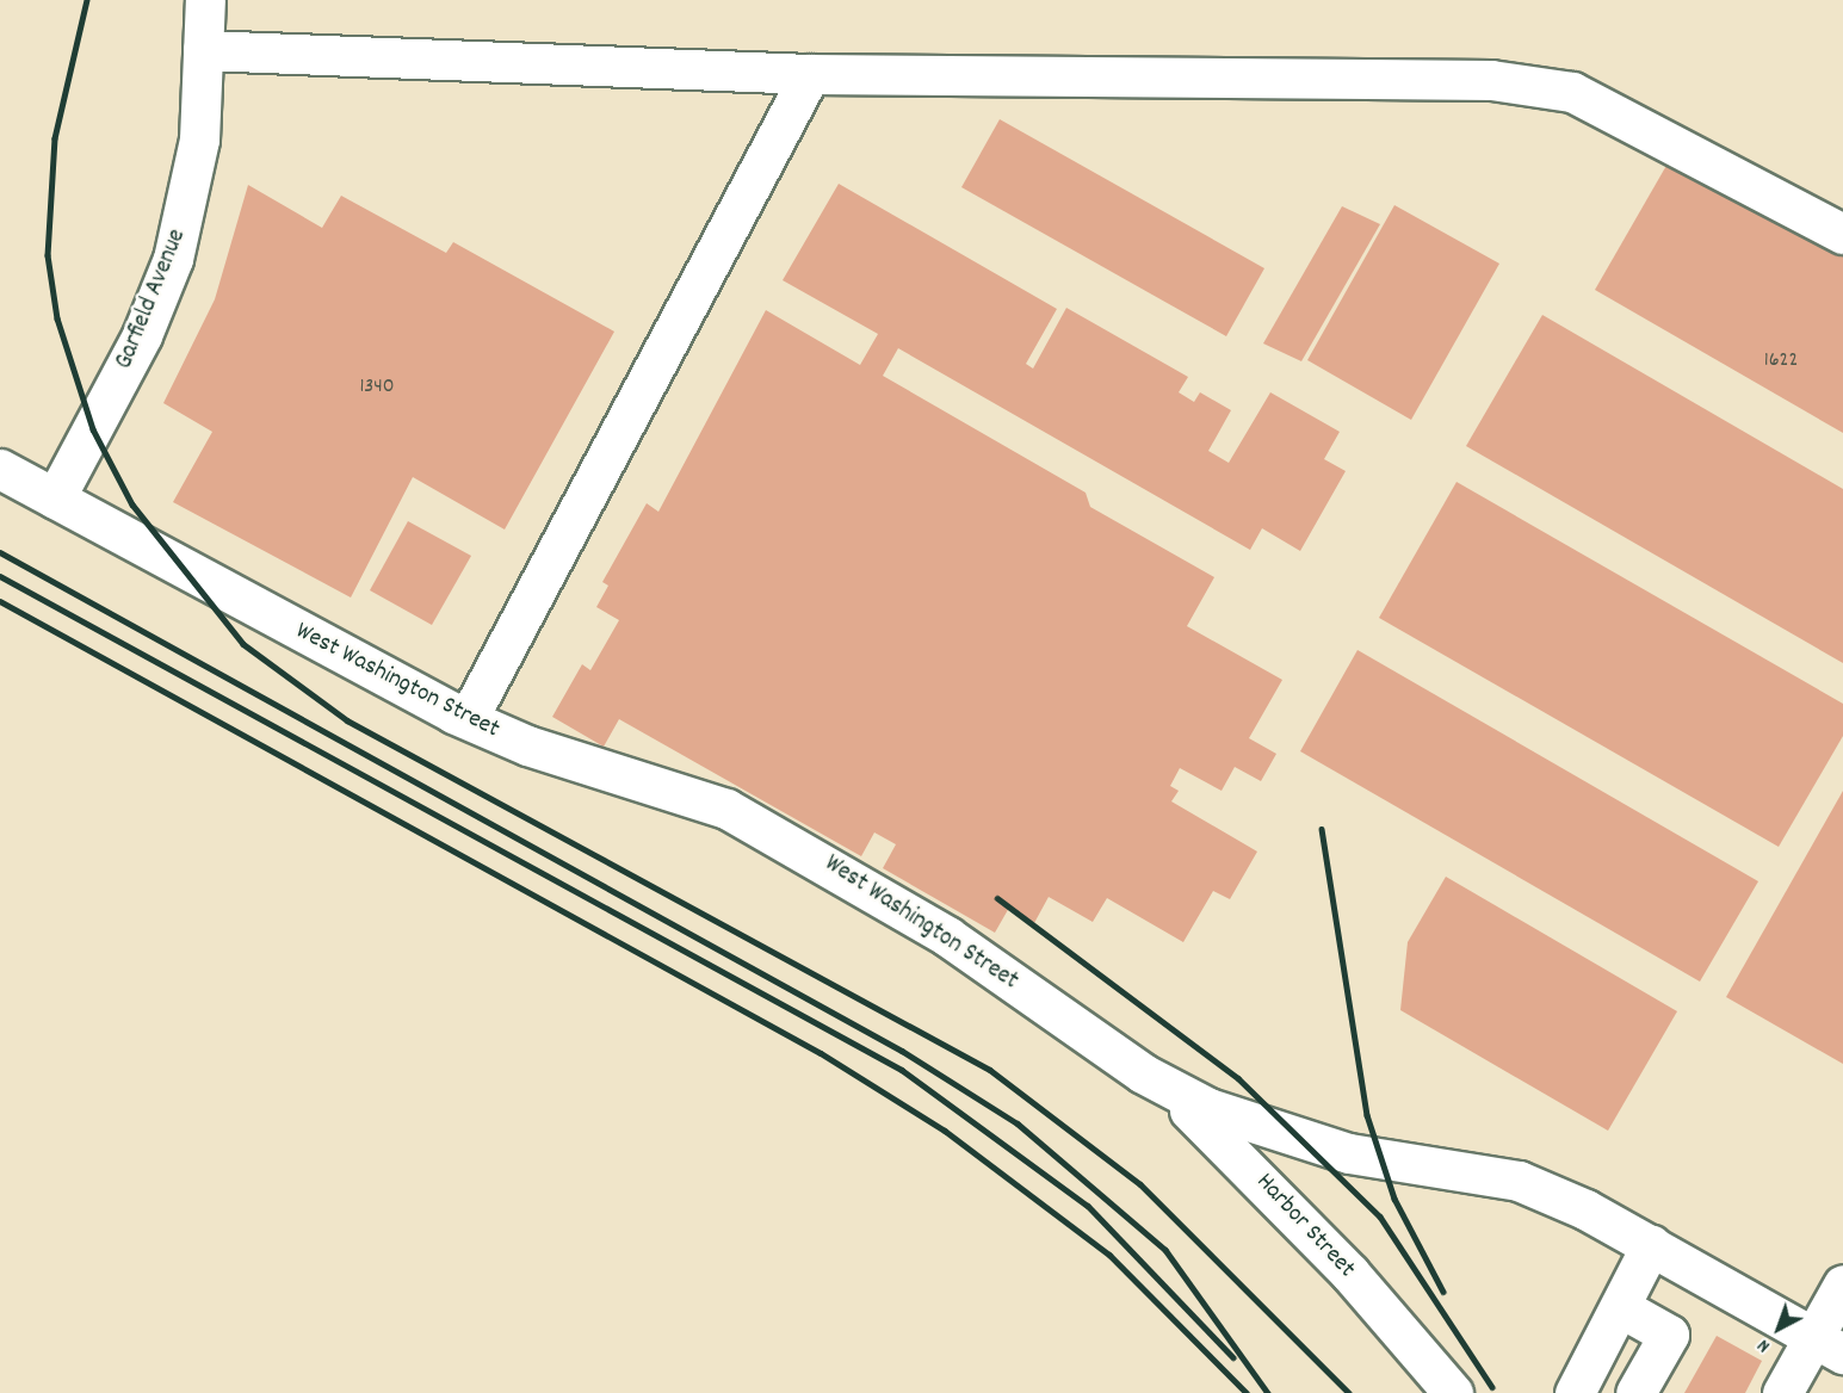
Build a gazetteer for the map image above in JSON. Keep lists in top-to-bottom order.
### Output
{
  "streets": {
    "street": ["Garfield Avenue", "West Washington Street", "Harbor Street"]
  },
  "crossings": [
    ["Garfield Avenue", "West Washington Street"],
    ["West Washington Street", "Harbor Street"]
  ],
  "house_numbers": ["1622", "1340"],
  "north": "bottom left"
}
